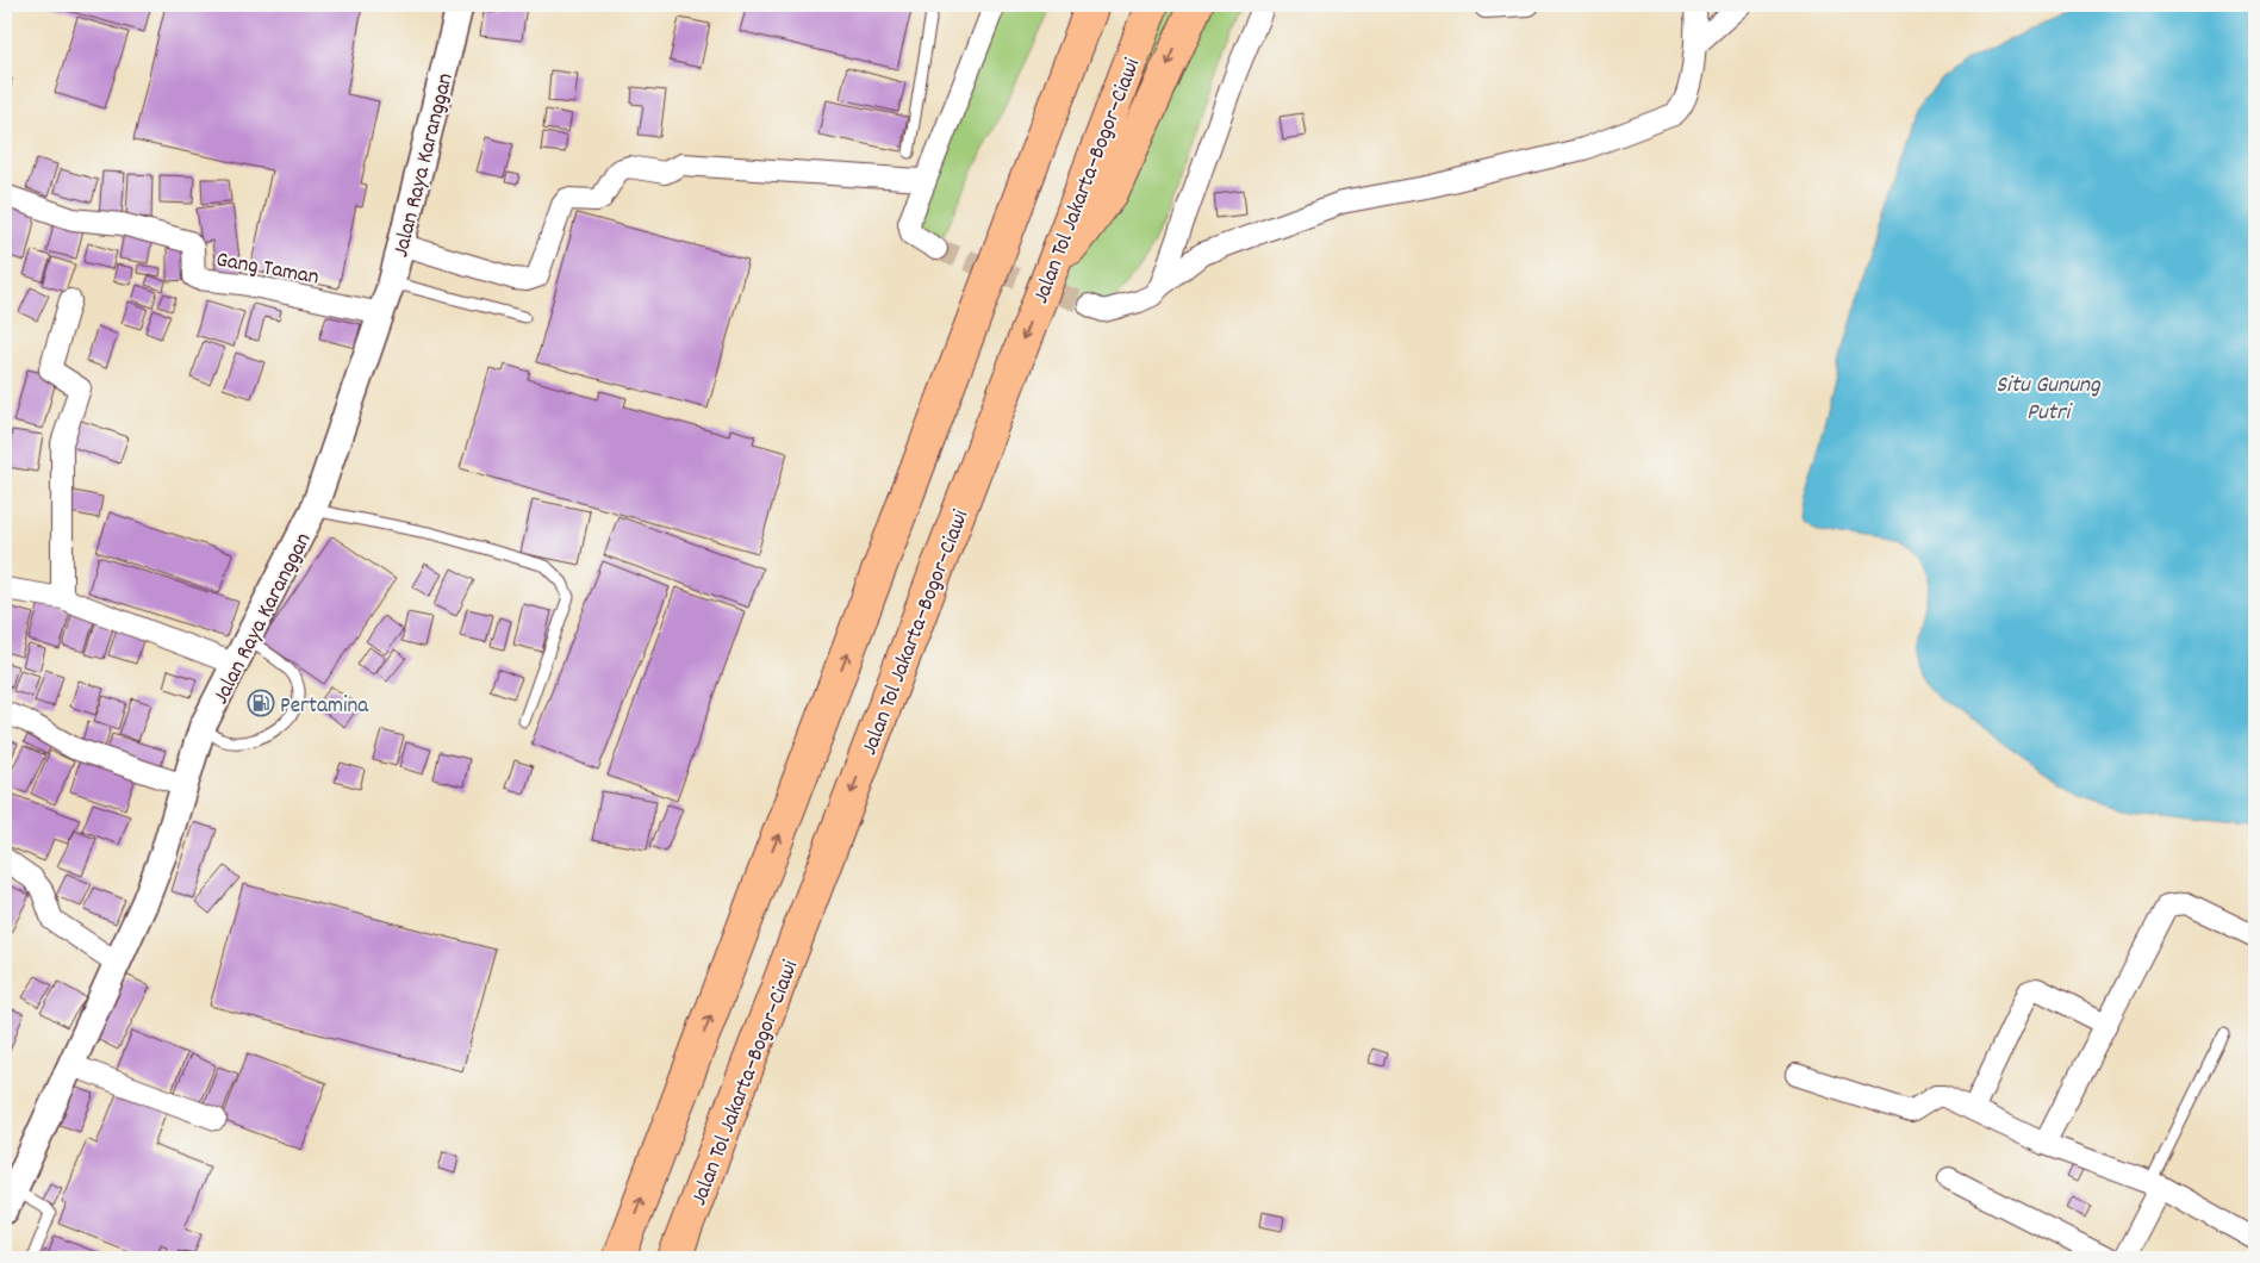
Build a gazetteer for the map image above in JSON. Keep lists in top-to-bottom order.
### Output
{
  "streets": {
    "highway": ["Jalan Tol Jakarta–Bogor–Ciawi"],
    "street": ["Jalan Raya Karanggan", "Gang Taman"]
  },
  "crossings": [
    ["Jalan Raya Karanggan", "Gang Taman"]
  ],
  "water": ["Situ Gunung Putri"],
  "places": {
    "fuel station": ["Pertamina"]
  }
}
